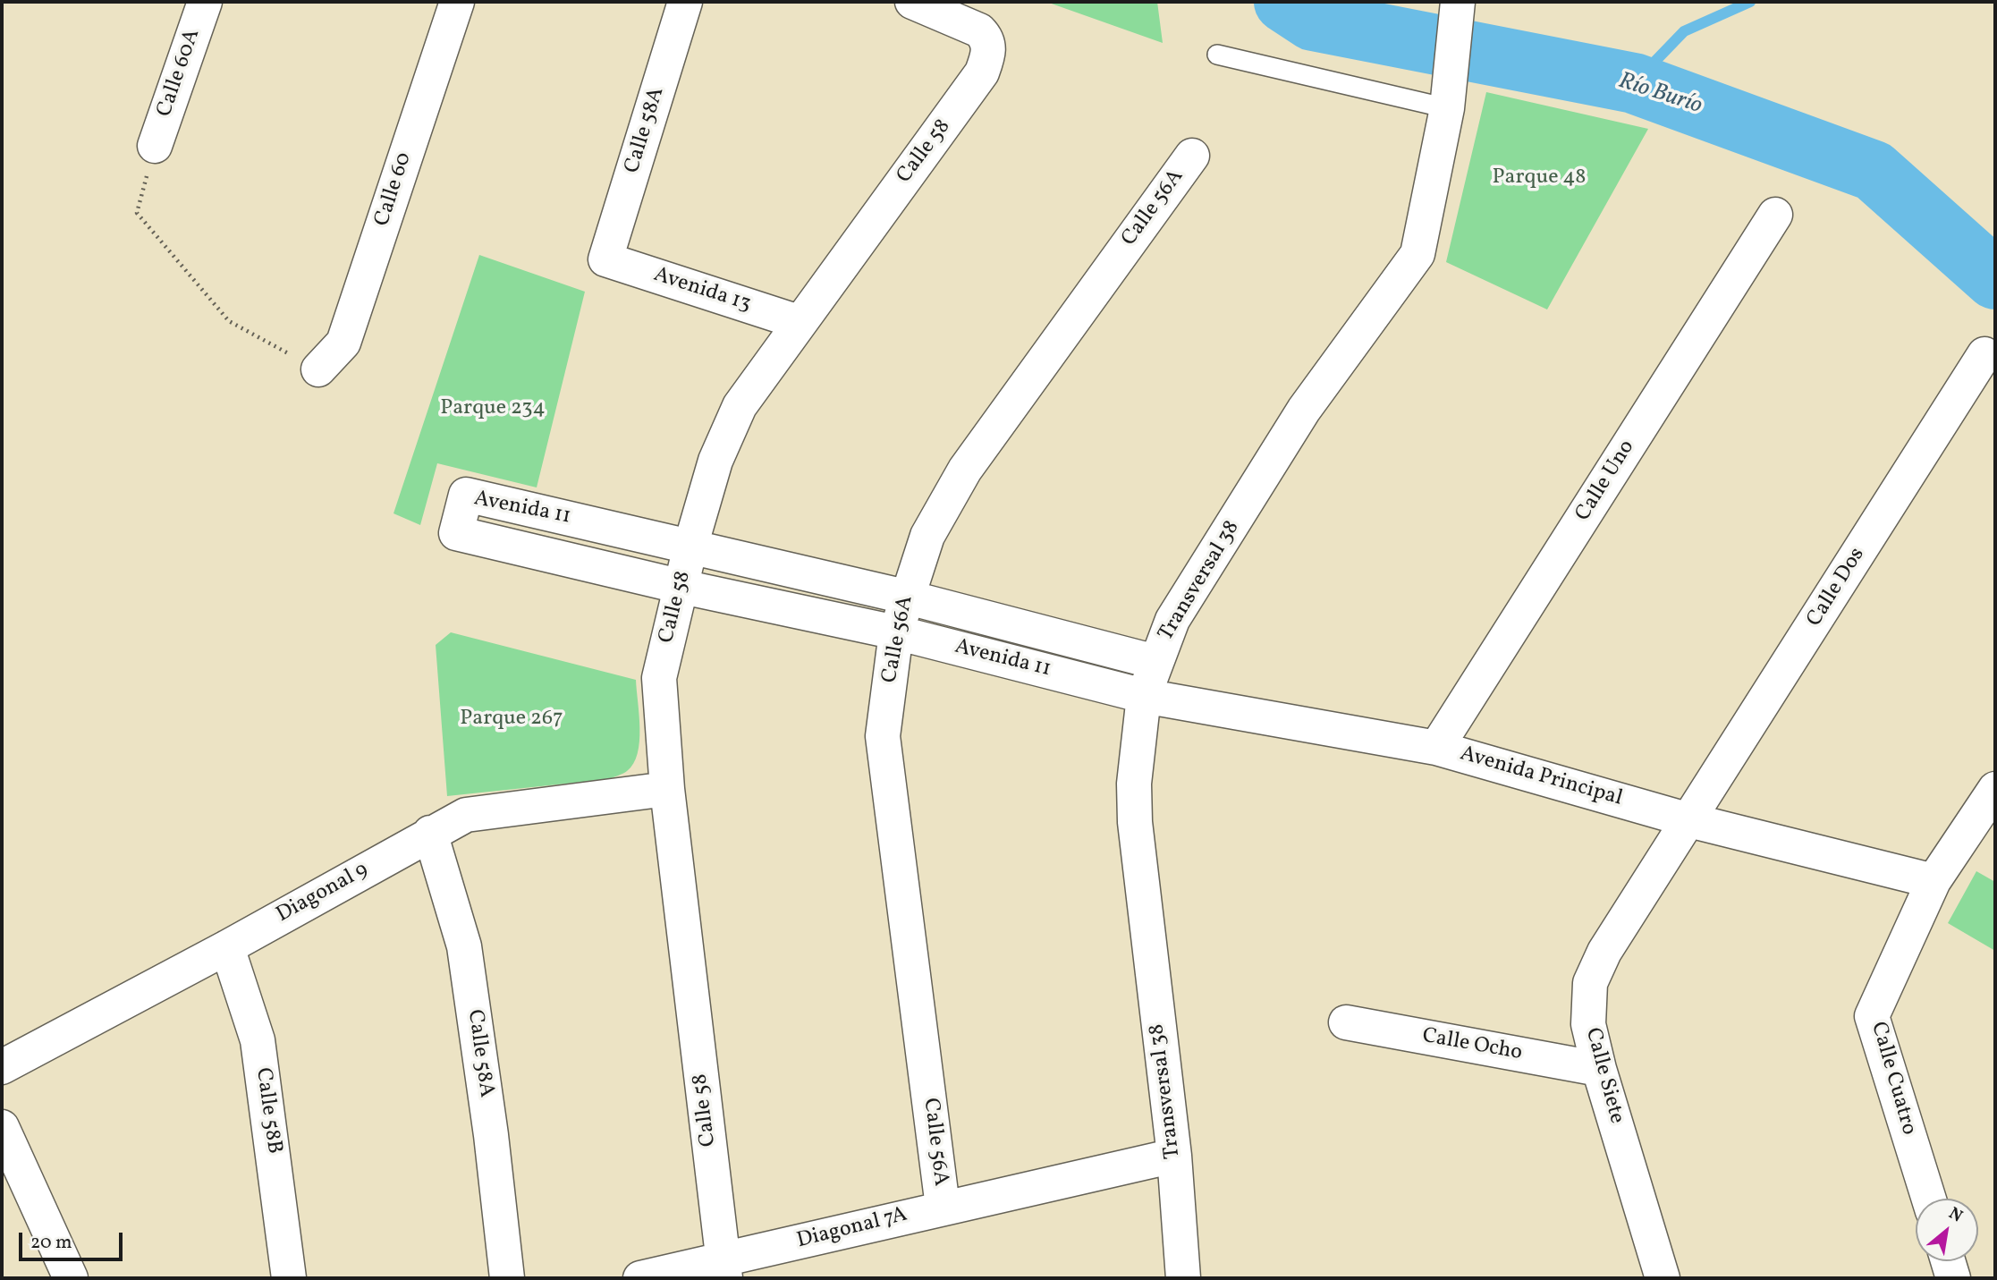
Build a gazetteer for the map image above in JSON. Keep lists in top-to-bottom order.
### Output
{
  "streets": {
    "street": [
      "Calle 60A",
      "Calle 58A",
      "Calle 58",
      "Calle 60",
      "Calle 56A",
      "Avenida 13",
      "Calle Uno",
      "Avenida 11",
      "Transversal 38",
      "Calle Dos",
      "Avenida Principal",
      "Diagonal 9",
      "Calle Ocho",
      "Calle Siete",
      "Calle Cuatro",
      "Calle 58B",
      "Diagonal 7A"
    ]
  },
  "crossings": [
    ["Calle 58A", "Avenida 13"],
    ["Calle 58A", "Diagonal 9"],
    ["Calle 58", "Avenida 13"],
    ["Calle 58", "Avenida 11"],
    ["Calle 58", "Diagonal 9"],
    ["Calle 58", "Diagonal 7A"],
    ["Calle 56A", "Avenida 11"],
    ["Calle 56A", "Diagonal 7A"],
    ["Calle Uno", "Avenida Principal"],
    ["Avenida 11", "Transversal 38"],
    ["Avenida 11", "Avenida Principal"],
    ["Transversal 38", "Avenida Principal"],
    ["Transversal 38", "Diagonal 7A"],
    ["Calle Dos", "Avenida Principal"],
    ["Calle Dos", "Calle Siete"],
    ["Avenida Principal", "Calle Siete"],
    ["Avenida Principal", "Calle Cuatro"],
    ["Diagonal 9", "Calle 58B"],
    ["Calle Ocho", "Calle Siete"]
  ],
  "water": ["Río Burío"],
  "parks": ["Parque 48", "Parque 234", "Parque 267"],
  "scale_bar": "20 m",
  "north": "top right"
}
